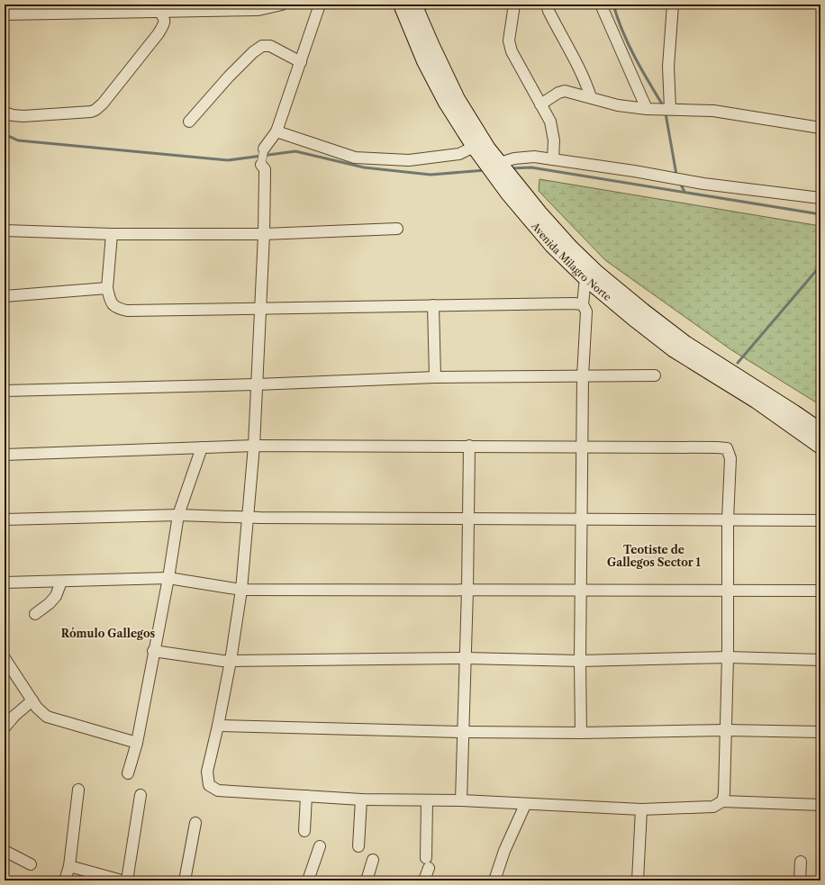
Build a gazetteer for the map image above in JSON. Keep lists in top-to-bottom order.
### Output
{
  "streets": {
    "main road": ["Avenida Milagro Norte"]
  },
  "districts": ["Teotiste de Gallegos Sector 1", "Rómulo Gallegos"]
}
